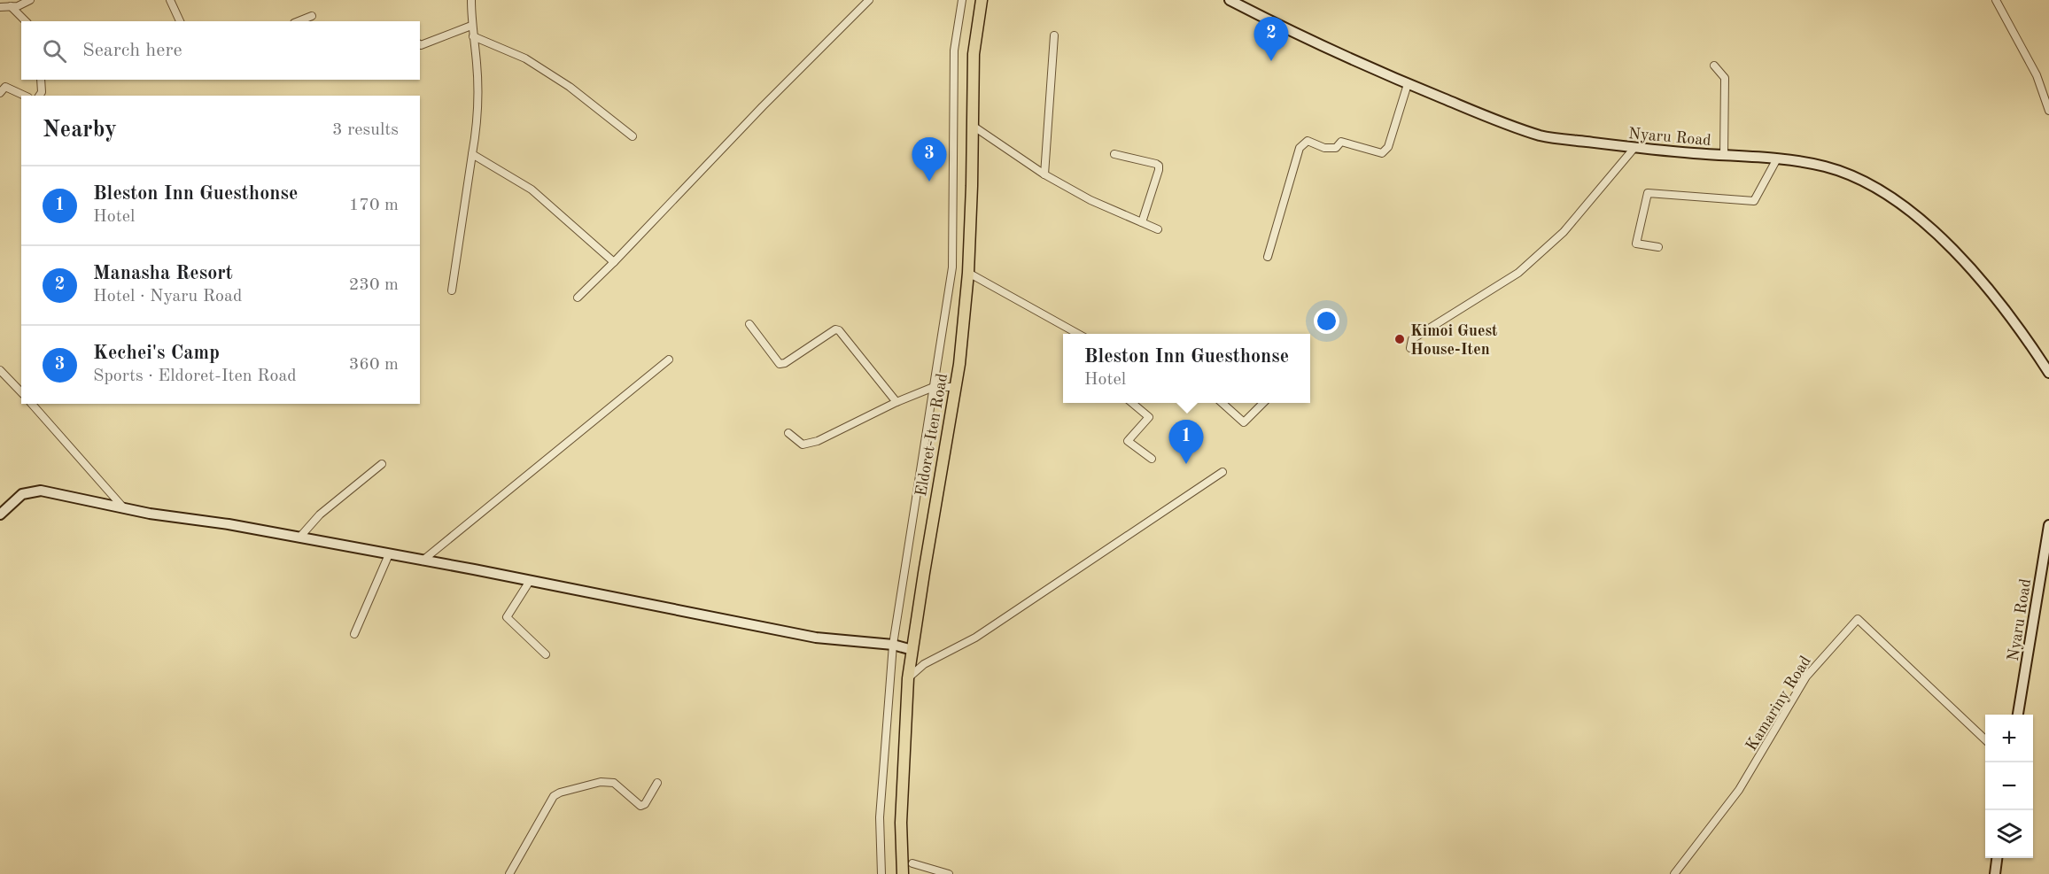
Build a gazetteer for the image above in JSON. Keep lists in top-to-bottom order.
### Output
{
  "streets": {
    "main road": ["Nyaru Road", "Eldoret-Iten Road"],
    "street": ["Kamariny Road"]
  },
  "places": ["Kimoi Guest House-Iten"],
  "page": {
    "pins": ["2", "3", "1"],
    "search": "Search here",
    "heading": ["Nearby", "3 results"],
    "list": [
      {
        "mark": "1",
        "name": "Bleston Inn Guesthonse",
        "note": "Hotel",
        "value": "170 m"
      },
      {
        "mark": "2",
        "name": "Manasha Resort",
        "note": "Hotel · Nyaru Road",
        "value": "230 m"
      },
      {
        "mark": "3",
        "name": "Kechei's Camp",
        "note": "Sports · Eldoret-Iten Road",
        "value": "360 m"
      }
    ],
    "popup": ["Bleston Inn Guesthonse", "Hotel"],
    "map_buttons": ["+", "−"]
  }
}
